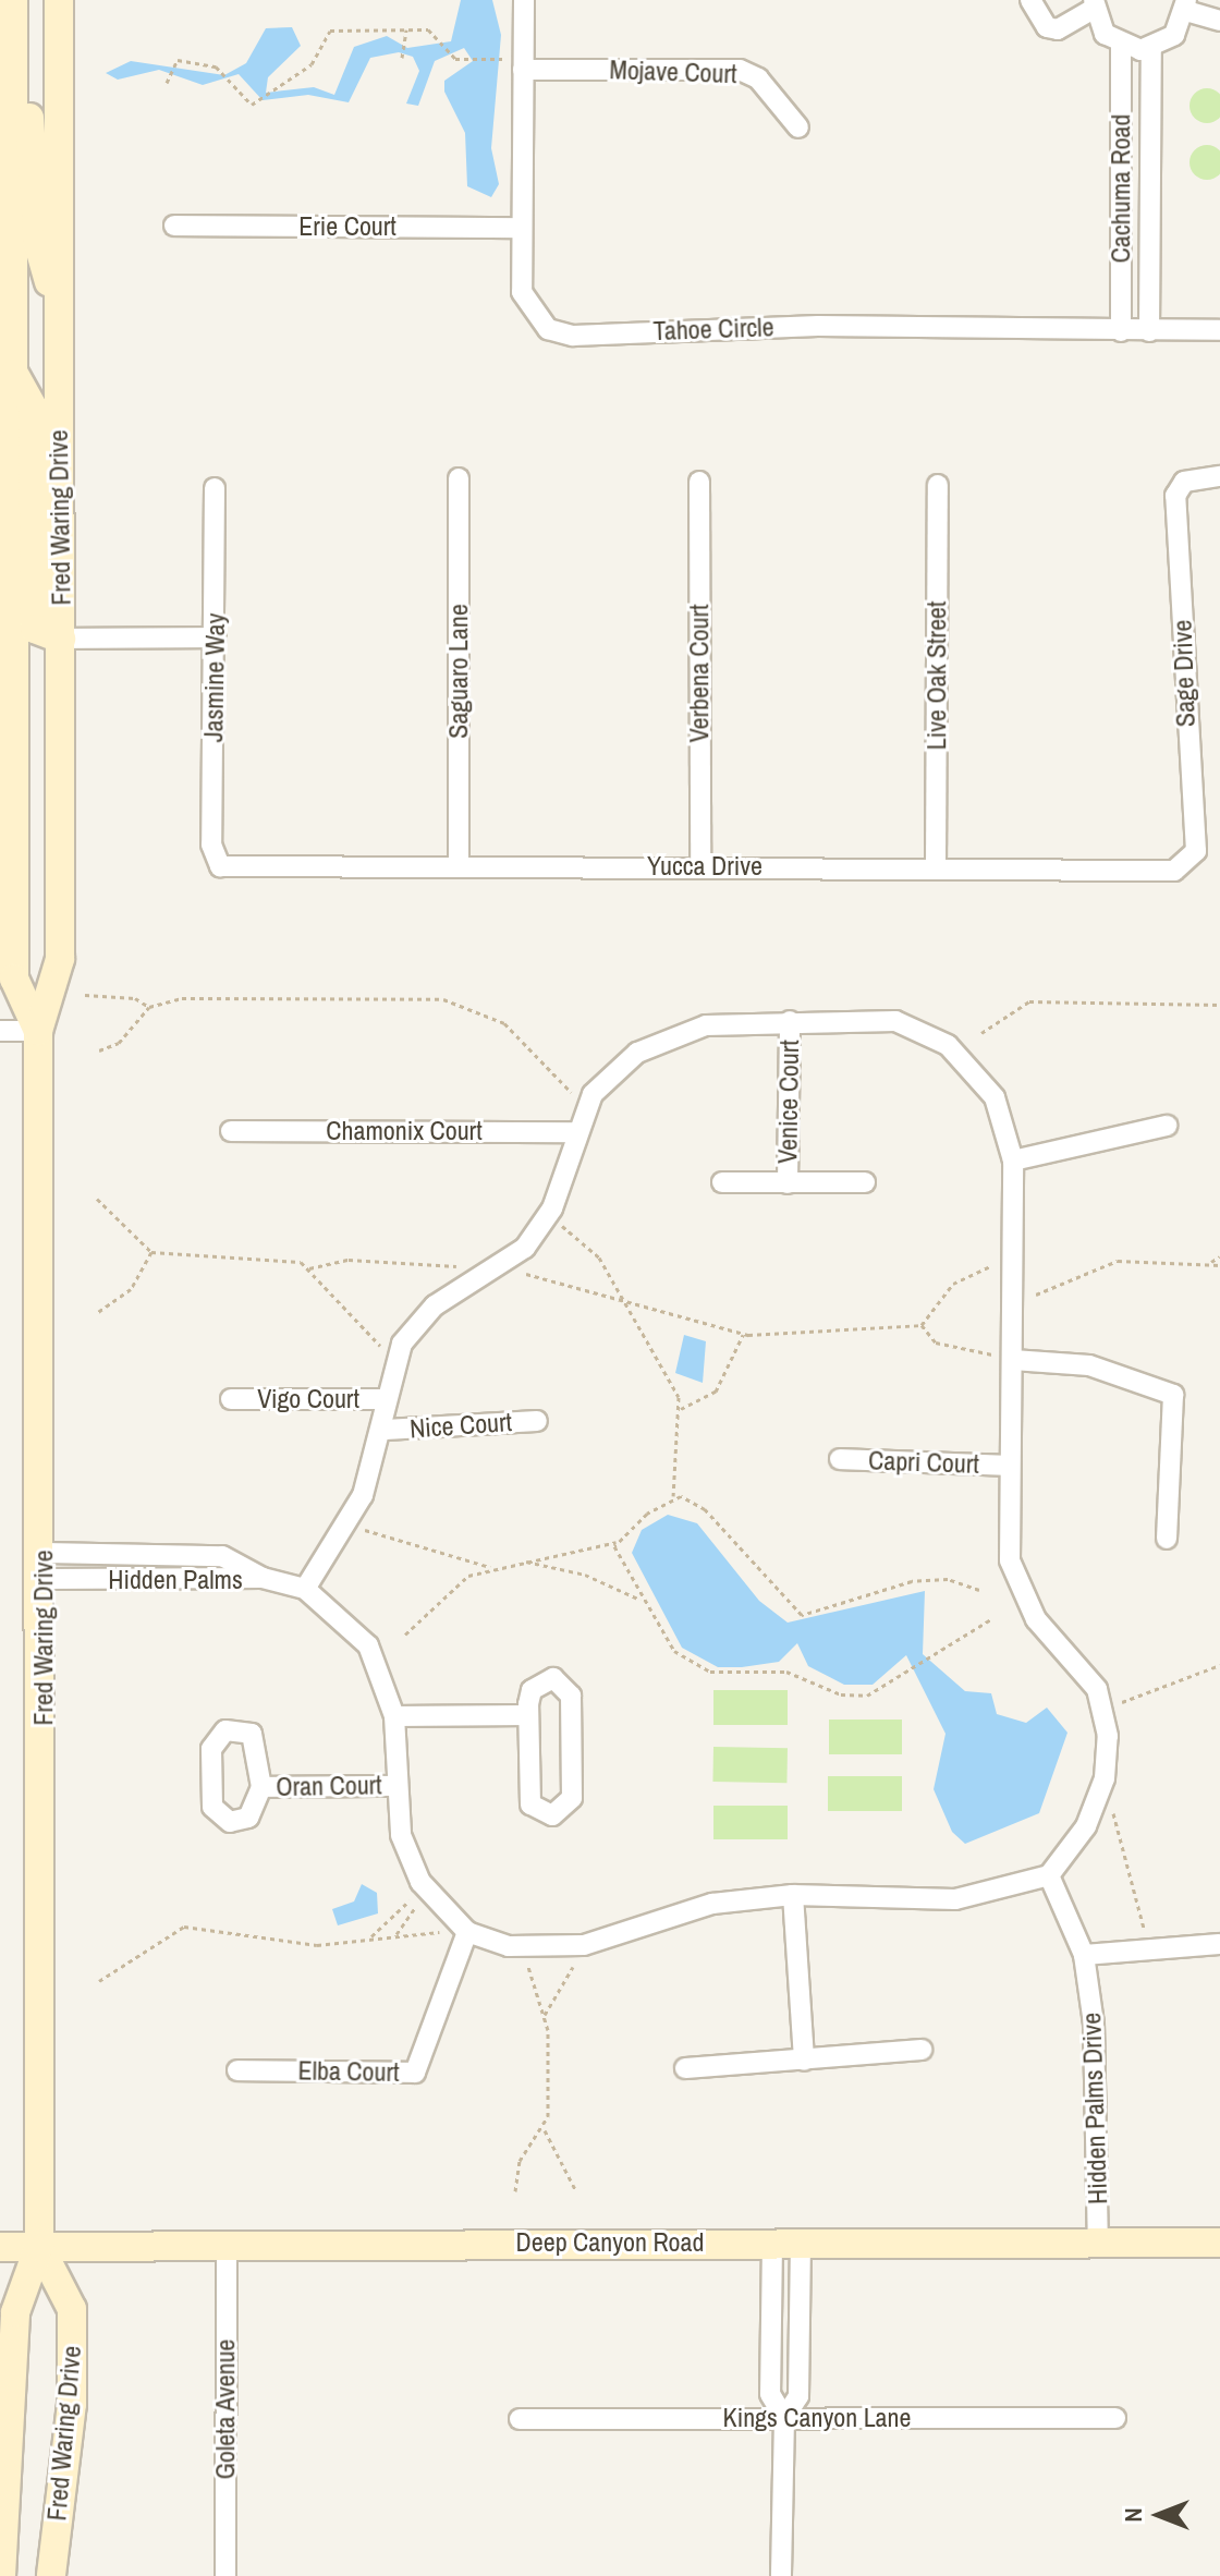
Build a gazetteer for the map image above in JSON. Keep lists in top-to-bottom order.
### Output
{
  "streets": {
    "main road": ["Fred Waring Drive", "Deep Canyon Road"],
    "street": [
      "Mojave Court",
      "Cachuma Road",
      "Erie Court",
      "Tahoe Circle",
      "Saguaro Lane",
      "Verbena Court",
      "Sage Drive",
      "Live Oak Street",
      "Jasmine Way",
      "Yucca Drive",
      "Venice Court",
      "Chamonix Court",
      "Vigo Court",
      "Nice Court",
      "Capri Court",
      "Hidden Palms",
      "Oran Court",
      "Elba Court",
      "Hidden Palms Drive",
      "Goleta Avenue",
      "Kings Canyon Lane"
    ]
  },
  "crossings": [
    ["Mojave Court", "Tahoe Circle"],
    ["Cachuma Road", "Tahoe Circle"],
    ["Erie Court", "Tahoe Circle"],
    ["Fred Waring Drive", "Hidden Palms"],
    ["Fred Waring Drive", "Deep Canyon Road"],
    ["Saguaro Lane", "Yucca Drive"],
    ["Verbena Court", "Yucca Drive"],
    ["Sage Drive", "Yucca Drive"],
    ["Live Oak Street", "Yucca Drive"],
    ["Jasmine Way", "Yucca Drive"],
    ["Hidden Palms Drive", "Deep Canyon Road"],
    ["Deep Canyon Road", "Goleta Avenue"]
  ],
  "north": "left"
}
